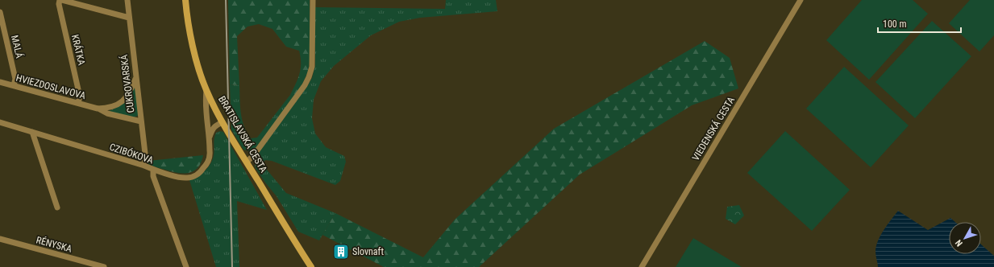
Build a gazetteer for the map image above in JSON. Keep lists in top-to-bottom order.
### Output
{
  "streets": {
    "street": [
      "MALÁ",
      "KRÁTKA",
      "CUKROVARSKÁ",
      "HVIEZDOSLAVOVA",
      "VIEDENSKÁ CESTA",
      "BRATISLAVSKÁ CESTA",
      "CZIBÓKOVA",
      "RÉNYSKA"
    ]
  },
  "crossings": [
    ["MALÁ", "HVIEZDOSLAVOVA"],
    ["KRÁTKA", "HVIEZDOSLAVOVA"],
    ["CUKROVARSKÁ", "HVIEZDOSLAVOVA"],
    ["CUKROVARSKÁ", "CZIBÓKOVA"],
    ["BRATISLAVSKÁ CESTA", "CZIBÓKOVA"]
  ],
  "places": {
    "building": ["Slovnaft"]
  },
  "scale_bar": "100 m",
  "north": "bottom left"
}
